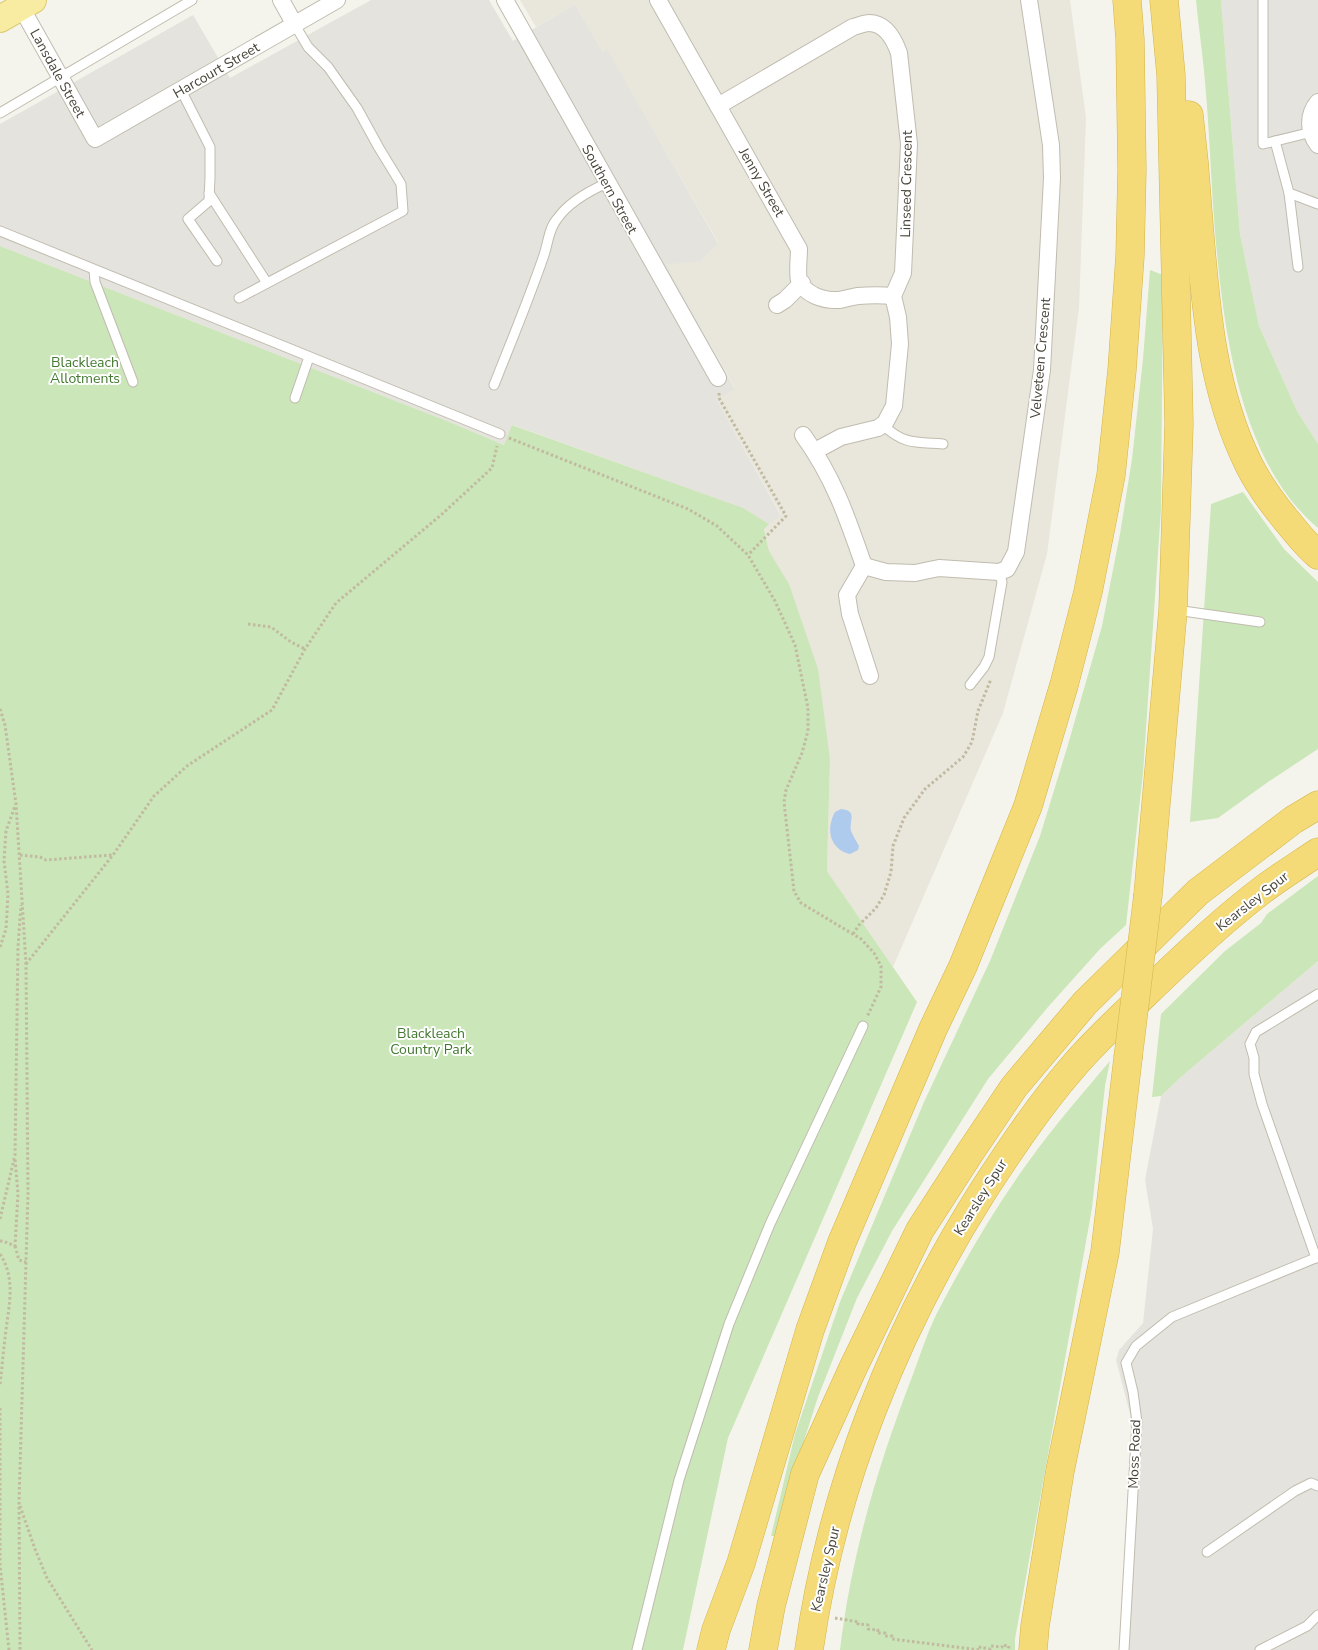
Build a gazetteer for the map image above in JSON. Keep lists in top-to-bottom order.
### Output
{
  "streets": {
    "highway": ["Kearsley Spur"],
    "street": [
      "Harcourt Street",
      "Lansdale Street",
      "Jenny Street",
      "Linseed Crescent",
      "Southern Street",
      "Velveteen Crescent"
    ],
    "lane": ["Moss Road"]
  },
  "crossings": [
    ["Harcourt Street", "Lansdale Street"],
    ["Jenny Street", "Linseed Crescent"]
  ],
  "parks": ["Blackleach Allotments", "Blackleach Country Park"]
}
